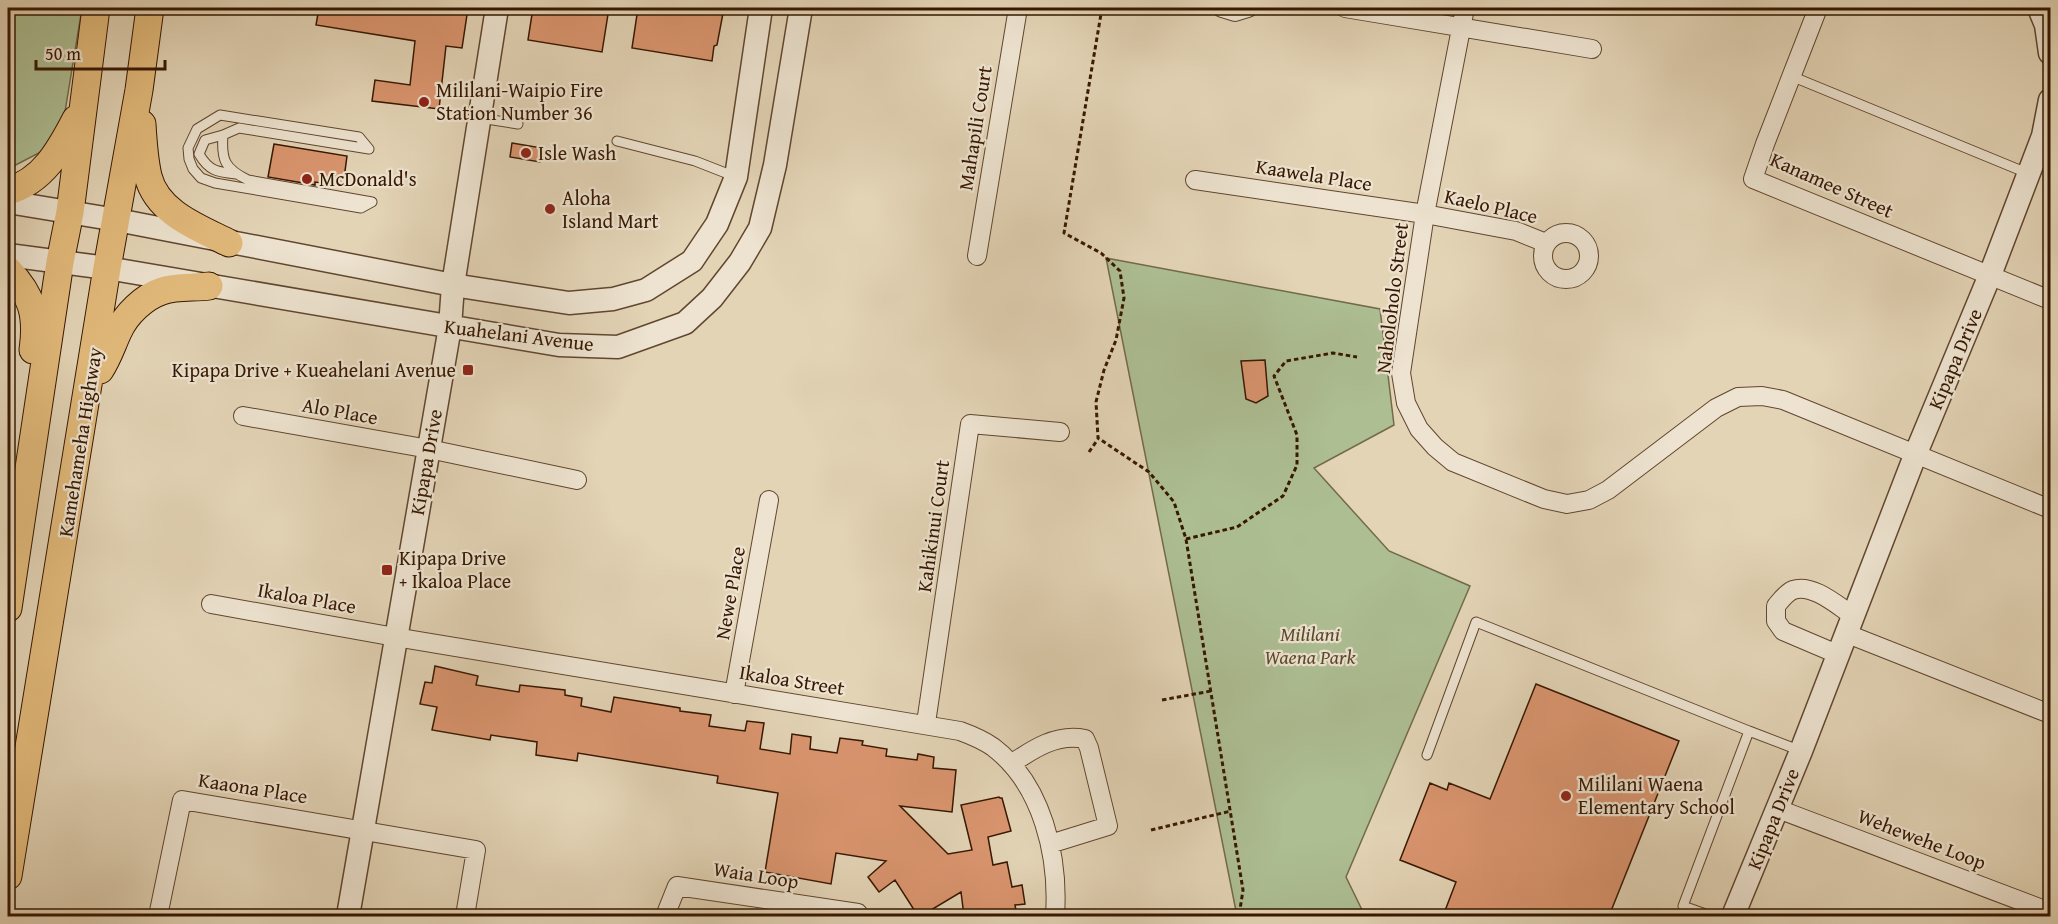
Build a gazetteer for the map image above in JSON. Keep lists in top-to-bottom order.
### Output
{
  "streets": {
    "main road": ["Kamehameha Highway"],
    "street": [
      "Mahapili Court",
      "Kaawela Place",
      "Kanamee Street",
      "Kaelo Place",
      "Naholoholo Street",
      "Kuahelani Avenue",
      "Kipapa Drive",
      "Alo Place",
      "Kahikinui Court",
      "Newe Place",
      "Ikaloa Place",
      "Ikaloa Street",
      "Kaaona Place",
      "Wehewehe Loop",
      "Waia Loop"
    ]
  },
  "crossings": [
    ["Kaawela Place", "Kaelo Place"],
    ["Kaawela Place", "Naholoholo Street"],
    ["Kanamee Street", "Kipapa Drive"],
    ["Kaelo Place", "Naholoholo Street"],
    ["Naholoholo Street", "Kipapa Drive"],
    ["Kuahelani Avenue", "Kipapa Drive"],
    ["Kuahelani Avenue", "Kamehameha Highway"],
    ["Kipapa Drive", "Alo Place"],
    ["Kipapa Drive", "Ikaloa Place"],
    ["Kipapa Drive", "Ikaloa Street"],
    ["Kipapa Drive", "Kaaona Place"],
    ["Kipapa Drive", "Wehewehe Loop"],
    ["Kahikinui Court", "Ikaloa Street"],
    ["Newe Place", "Ikaloa Street"],
    ["Ikaloa Place", "Ikaloa Street"]
  ],
  "parks": ["Mililani Waena Park"],
  "places": {
    "other": [
      "Mililani-Waipio Fire Station Number 36",
      "Isle Wash",
      "McDonald's",
      "Aloha Island Mart",
      "Mililani Waena Elementary School"
    ],
    "transit": ["Kipapa Drive + Kueahelani Avenue", "Kipapa Drive + Ikaloa Place"]
  },
  "scale_bar": "50 m"
}
